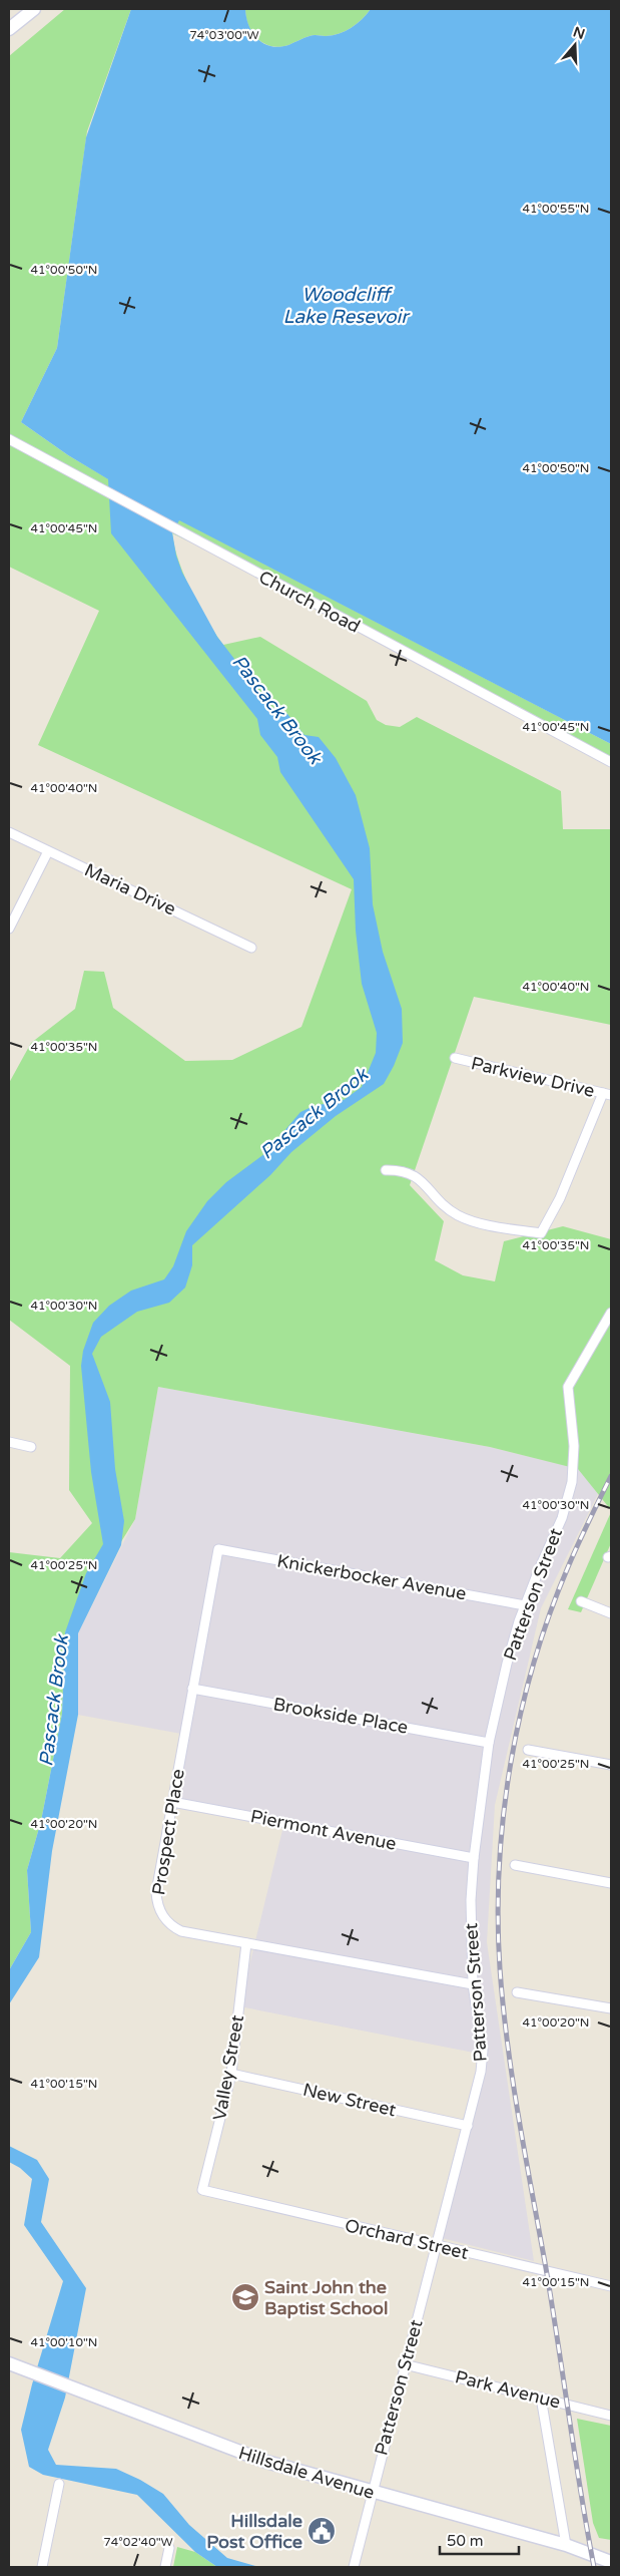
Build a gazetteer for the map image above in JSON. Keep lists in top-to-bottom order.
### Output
{
  "streets": {
    "street": [
      "Church Road",
      "Maria Drive",
      "Parkview Drive",
      "Knickerbocker Avenue",
      "Patterson Street",
      "Brookside Place",
      "Piermont Avenue",
      "Prospect Place",
      "Valley Street",
      "New Street",
      "Orchard Street",
      "Park Avenue",
      "Hillsdale Avenue"
    ]
  },
  "crossings": [
    ["Knickerbocker Avenue", "Patterson Street"],
    ["Knickerbocker Avenue", "Prospect Place"],
    ["Patterson Street", "Brookside Place"],
    ["Patterson Street", "Piermont Avenue"],
    ["Patterson Street", "Prospect Place"],
    ["Patterson Street", "New Street"],
    ["Patterson Street", "Orchard Street"],
    ["Patterson Street", "Park Avenue"],
    ["Patterson Street", "Hillsdale Avenue"],
    ["Brookside Place", "Prospect Place"],
    ["Piermont Avenue", "Prospect Place"],
    ["Prospect Place", "Valley Street"],
    ["Valley Street", "New Street"],
    ["Valley Street", "Orchard Street"]
  ],
  "water": ["Woodcliff Lake Resevoir", "Pascack Brook"],
  "places": {
    "school or university": ["Saint John the Baptist School"],
    "public building": ["Hillsdale Post Office"]
  },
  "scale_bar": "50 m",
  "north": "top",
  "coordinates": [
    "74°03'00\"W",
    "41°00'55\"N",
    "41°00'50\"N",
    "41°00'45\"N",
    "41°00'40\"N",
    "41°00'35\"N",
    "41°00'30\"N",
    "41°00'25\"N",
    "41°00'20\"N",
    "41°00'15\"N",
    "41°00'10\"N",
    "74°02'40\"W"
  ]
}
